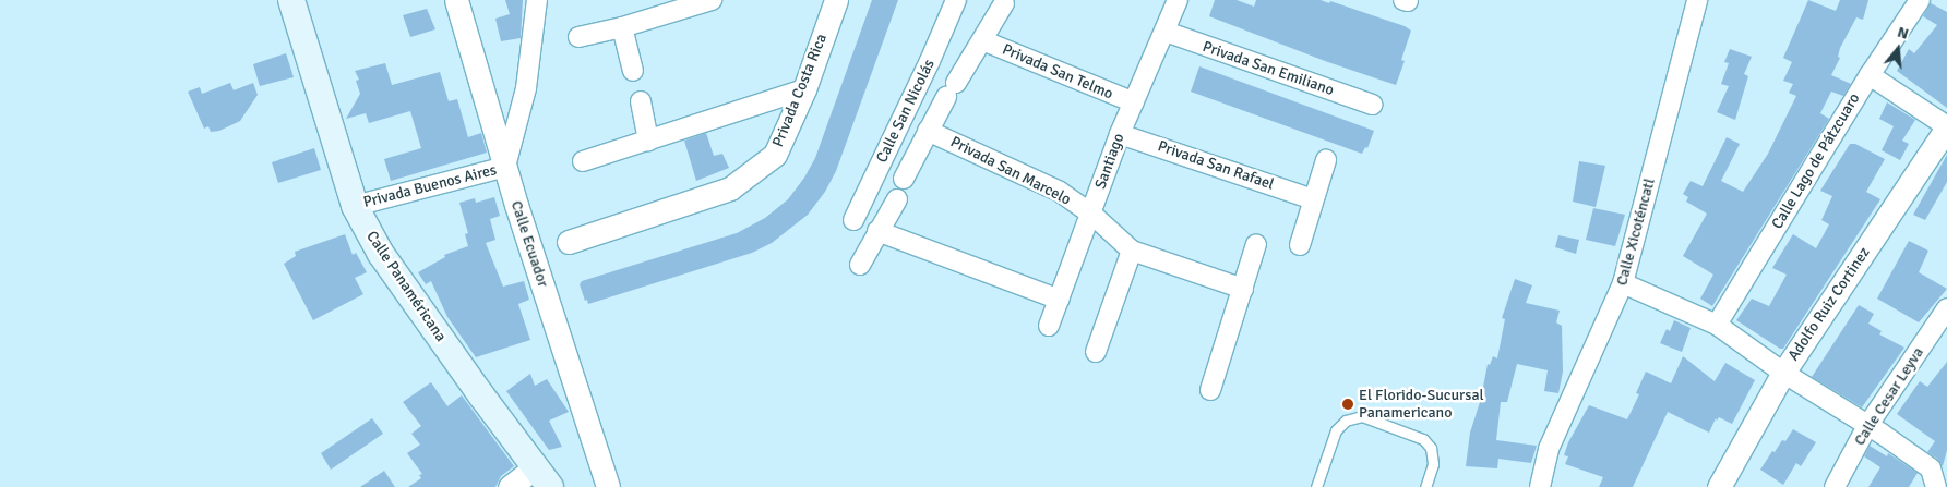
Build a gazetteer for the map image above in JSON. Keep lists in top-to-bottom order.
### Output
{
  "streets": {
    "main road": ["Calle Panaméricana"],
    "street": [
      "Privada San Emiliano",
      "Privada San Telmo",
      "Privada Costa Rica",
      "Calle San Nicolás",
      "Santiago",
      "Calle Lago de Pátzcuaro",
      "Privada San Rafael",
      "Privada San Marcelo",
      "Privada Buenos Aires",
      "Calle Xicoténcatl",
      "Calle Ecuador",
      "Adolfo Ruiz Cortinez",
      "Calle Cesar Leyva"
    ]
  },
  "crossings": [
    ["Privada San Emiliano", "Santiago"],
    ["Privada San Telmo", "Santiago"],
    ["Santiago", "Privada San Rafael"],
    ["Santiago", "Privada San Marcelo"],
    ["Privada Buenos Aires", "Calle Ecuador"],
    ["Privada Buenos Aires", "Calle Panaméricana"]
  ],
  "places": ["El Florido-Sucursal Panamericano"],
  "north": "top"
}
